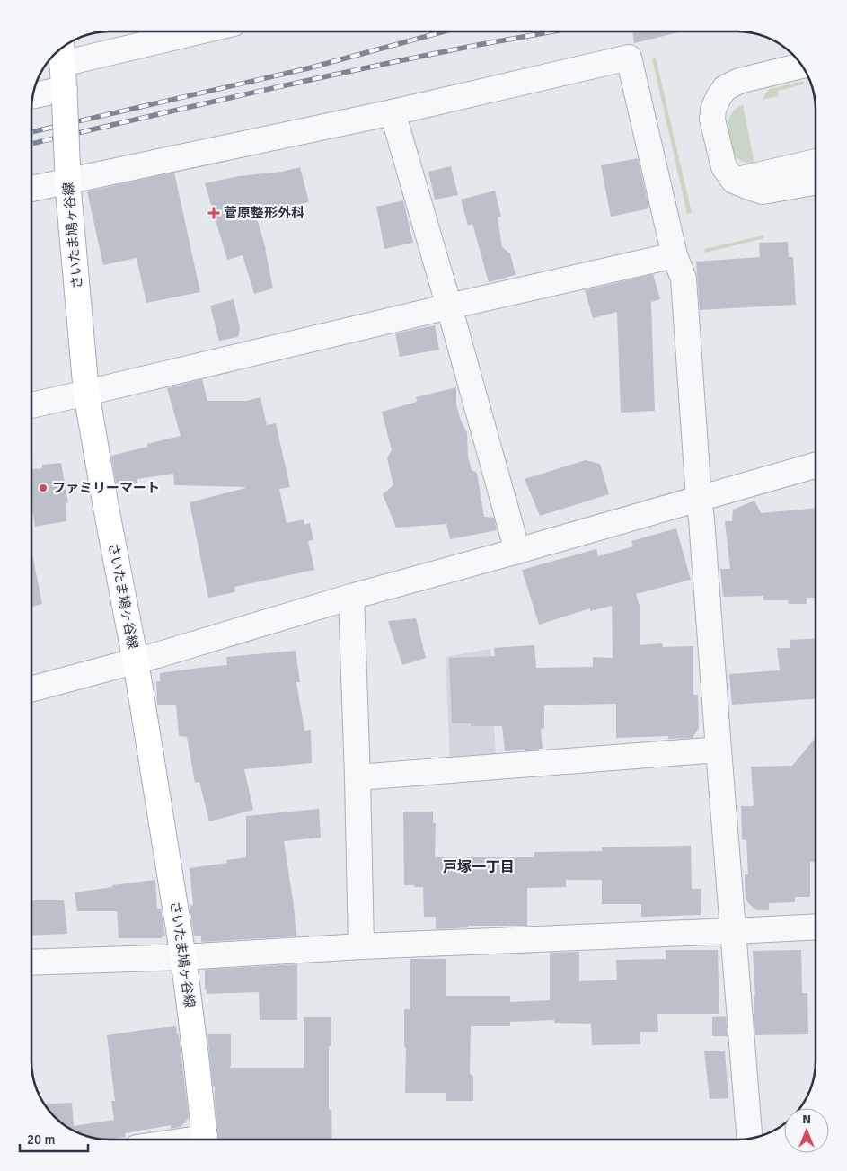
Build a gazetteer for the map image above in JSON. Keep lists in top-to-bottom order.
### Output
{
  "streets": {
    "main road": ["さいたま鳩ヶ谷線"]
  },
  "districts": ["戸塚一丁目"],
  "places": {
    "health": ["菅原整形外科"],
    "other": ["ファミリーマート"]
  },
  "scale_bar": "20 m",
  "north": "top"
}
